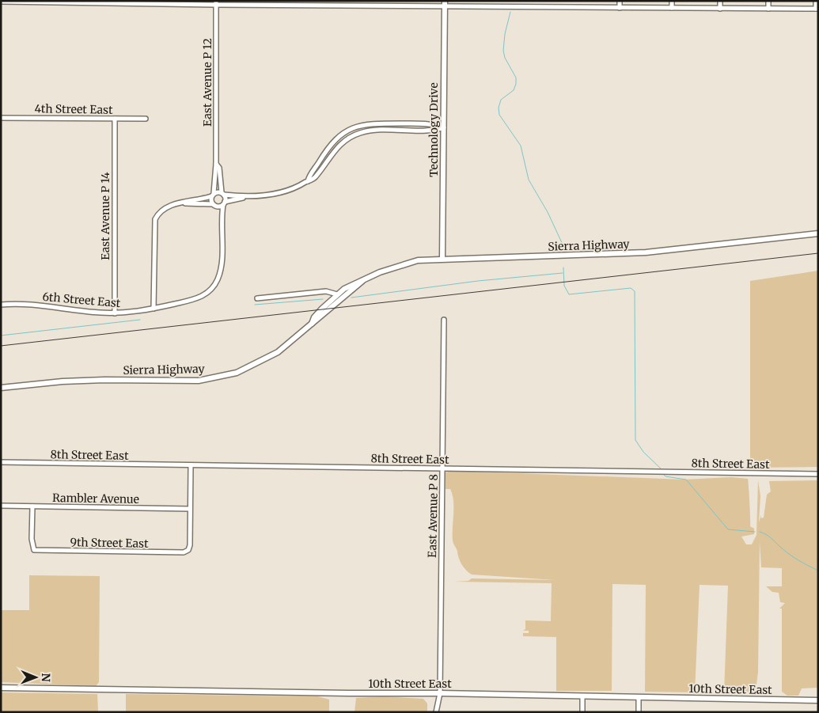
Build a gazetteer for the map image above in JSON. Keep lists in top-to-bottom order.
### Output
{
  "streets": {
    "main road": ["Technology Drive", "Sierra Highway", "10th Street East"],
    "street": [
      "East Avenue P 12",
      "4th Street East",
      "East Avenue P 14",
      "6th Street East",
      "8th Street East",
      "Rambler Avenue",
      "East Avenue P 8",
      "9th Street East"
    ]
  },
  "crossings": [
    ["East Avenue P 12", "6th Street East"],
    ["4th Street East", "East Avenue P 14"],
    ["Technology Drive", "Sierra Highway"],
    ["East Avenue P 14", "6th Street East"],
    ["8th Street East", "East Avenue P 8"],
    ["Rambler Avenue", "9th Street East"],
    ["East Avenue P 8", "10th Street East"]
  ],
  "north": "right"
}
